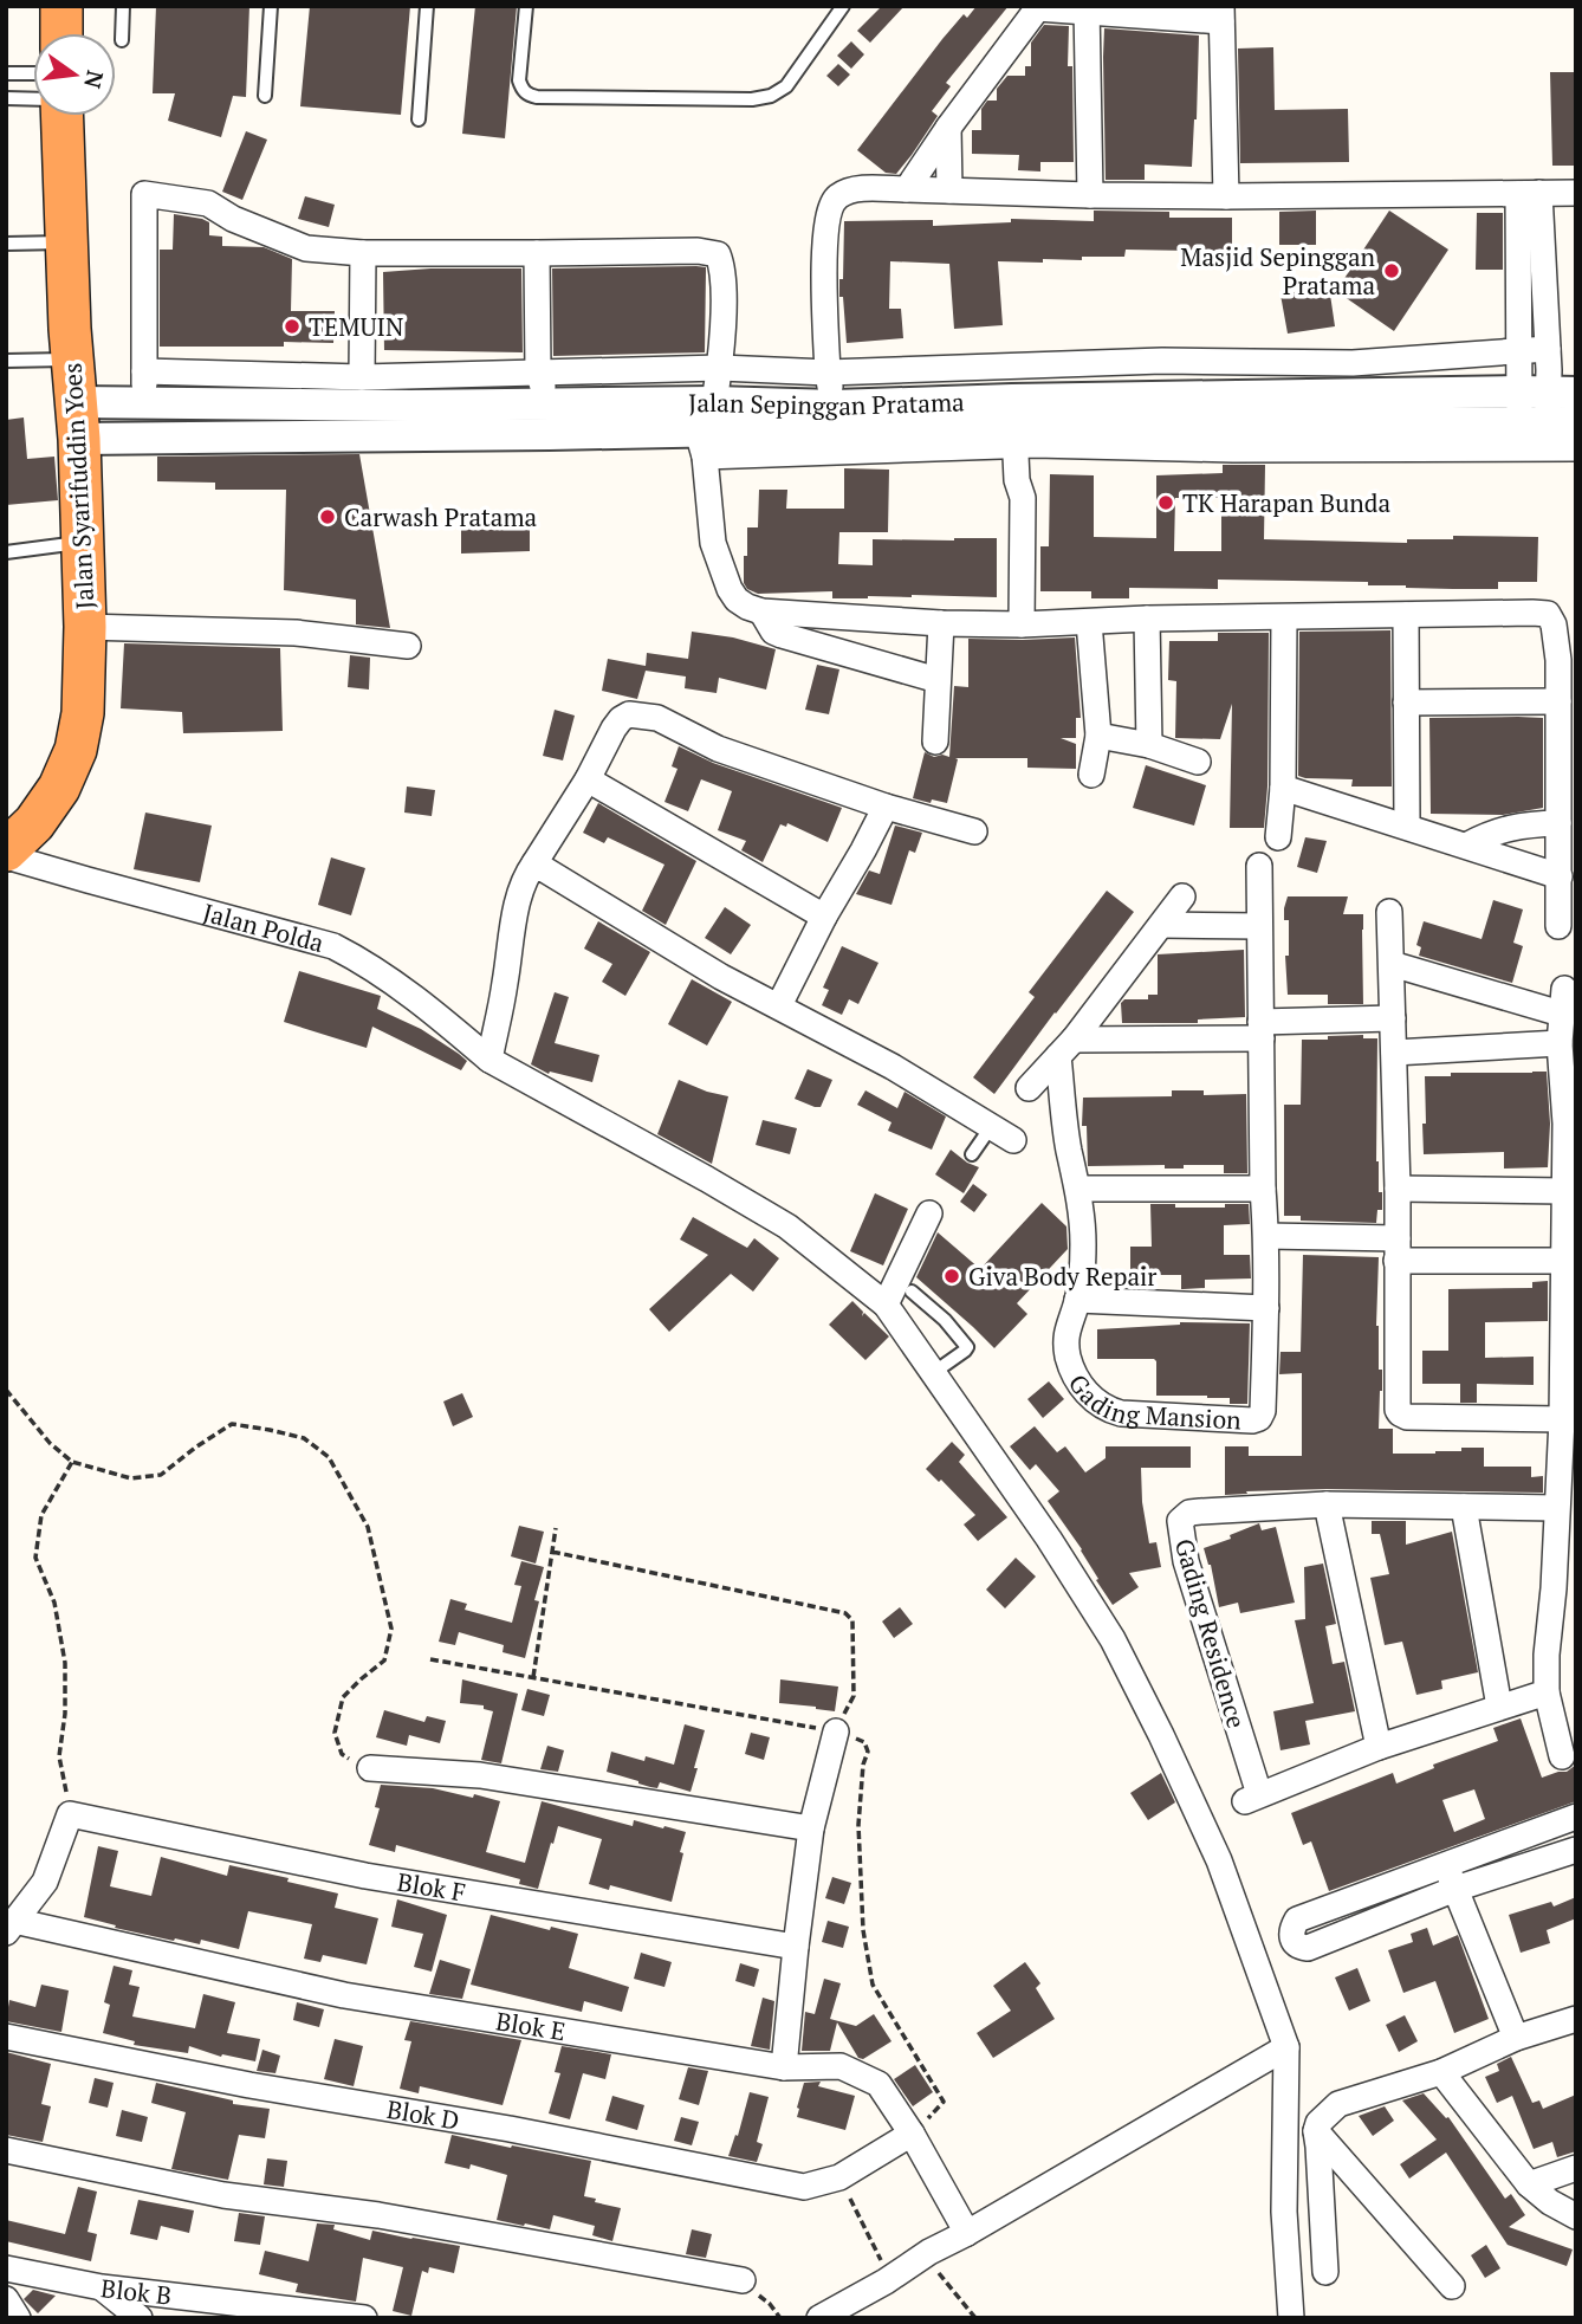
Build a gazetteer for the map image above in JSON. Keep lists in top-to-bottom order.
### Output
{
  "streets": {
    "highway": ["Jalan Syarifuddin Yoes"],
    "street": [
      "Jalan Sepinggan Pratama",
      "Jalan Polda",
      "Gading Mansion",
      "Gading Residence",
      "Blok F",
      "Blok E",
      "Blok D",
      "Blok B"
    ]
  },
  "crossings": [
    ["Jalan Sepinggan Pratama", "Jalan Syarifuddin Yoes"],
    ["Jalan Syarifuddin Yoes", "Jalan Polda"],
    ["Blok E", "Blok D"]
  ],
  "places": [
    "Masjid Sepinggan Pratama",
    "TEMUIN",
    "TK Harapan Bunda",
    "Carwash Pratama",
    "Giva Body Repair"
  ],
  "north": "right"
}
